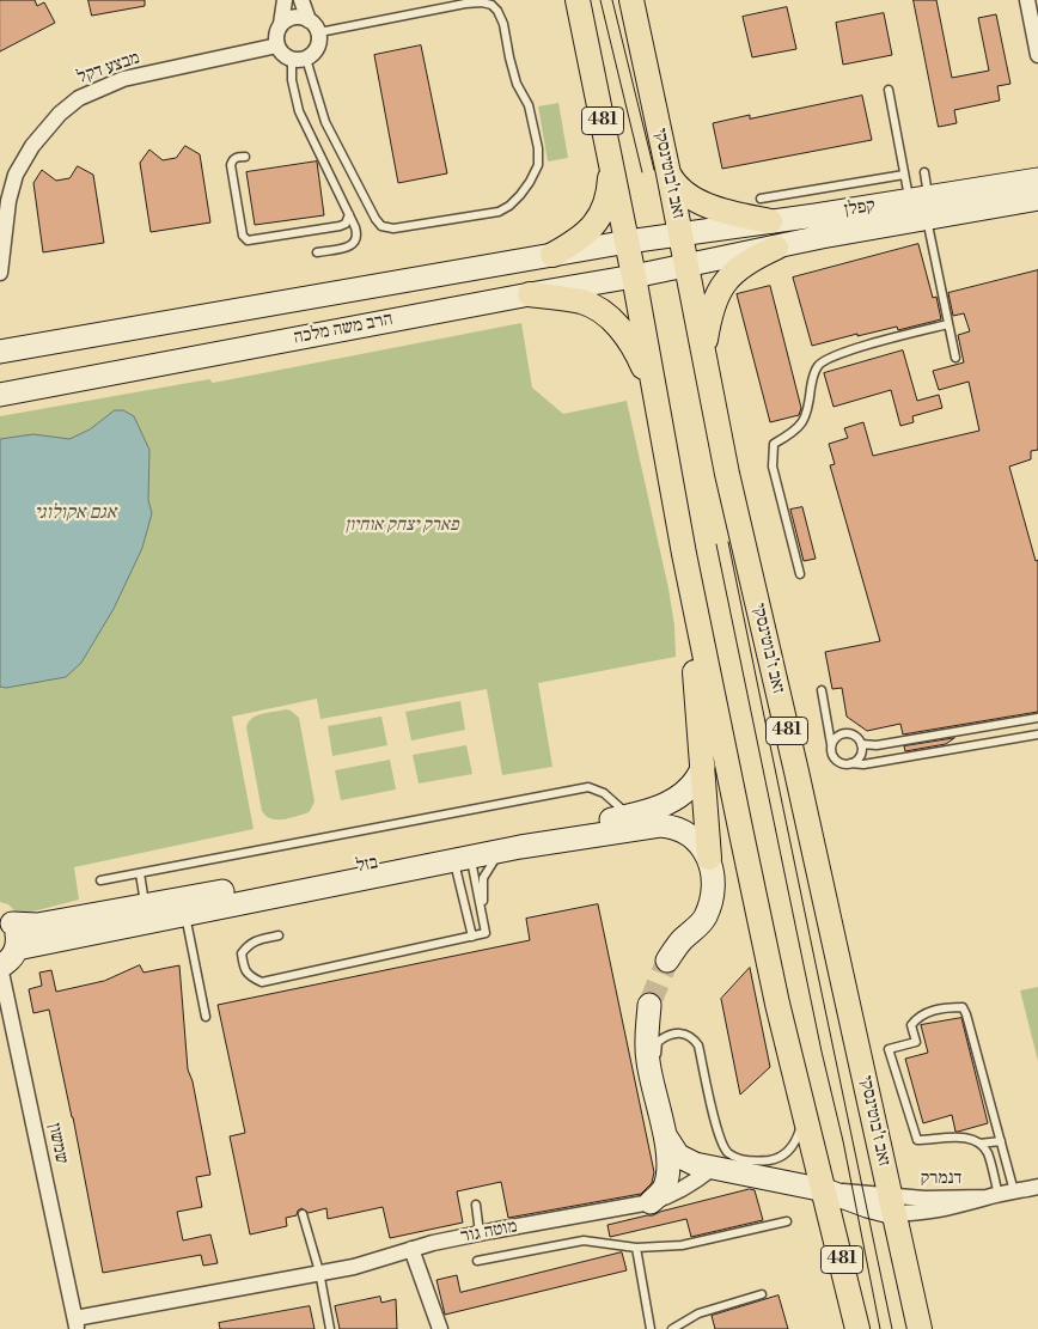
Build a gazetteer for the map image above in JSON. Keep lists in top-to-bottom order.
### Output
{
  "streets": {
    "main road": ["481", "זאב ז'בוטינסקי"],
    "street": [
      "מבצע דקל",
      "קפלן",
      "הרב משה מלכה",
      "בזל",
      "שמשון",
      "דנמרק",
      "מוטה גור"
    ]
  },
  "crossings": [
    ["481", "הרב משה מלכה"],
    ["זאב ז'בוטינסקי", "קפלן"],
    ["זאב ז'בוטינסקי", "הרב משה מלכה"],
    ["זאב ז'בוטינסקי", "דנמרק"],
    ["קפלן", "הרב משה מלכה"],
    ["שמשון", "מוטה גור"]
  ],
  "water": ["אגם אקולוגי"],
  "parks": ["פארק יצחק אוחיון"]
}
